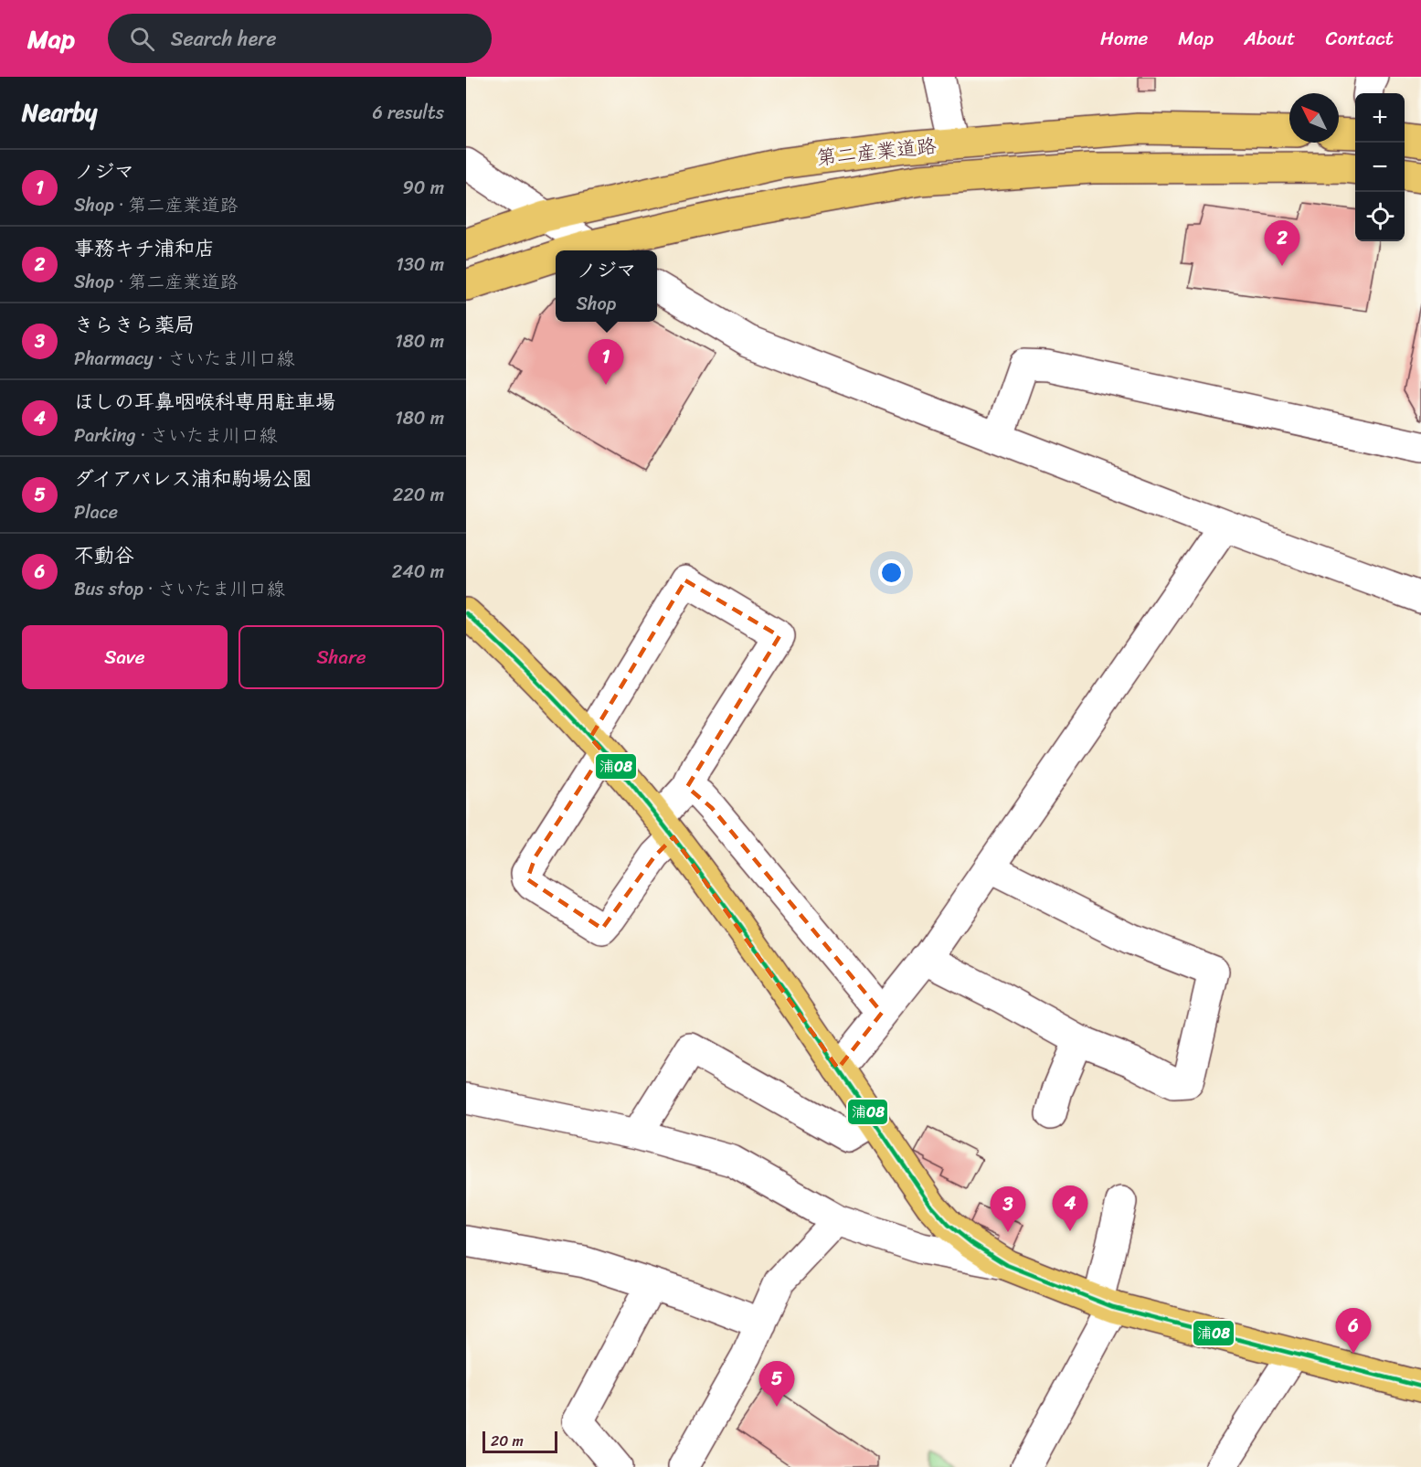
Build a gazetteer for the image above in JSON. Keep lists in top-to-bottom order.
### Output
{
  "streets": {
    "main road": ["第二産業道路"]
  },
  "lines": ["transit line 浦08"],
  "scale_bar": "20 m",
  "north": "top left",
  "page": {
    "header": "Map",
    "search": "Search here",
    "nav": [
      "Home",
      "Map",
      "About",
      "Contact"
    ],
    "heading": ["Nearby", "6 results"],
    "map_buttons": ["+", "−"],
    "list": [
      {
        "mark": "1",
        "name": "ノジマ",
        "note": "Shop · 第二産業道路",
        "value": "90 m"
      },
      {
        "mark": "2",
        "name": "事務キチ浦和店",
        "note": "Shop · 第二産業道路",
        "value": "130 m"
      },
      {
        "mark": "3",
        "name": "きらきら薬局",
        "note": "Pharmacy · さいたま川口線",
        "value": "180 m"
      },
      {
        "mark": "4",
        "name": "ほしの耳鼻咽喉科専用駐車場",
        "note": "Parking · さいたま川口線",
        "value": "180 m"
      },
      {
        "mark": "5",
        "name": "ダイアパレス浦和駒場公園",
        "note": "Place",
        "value": "220 m"
      },
      {
        "mark": "6",
        "name": "不動谷",
        "note": "Bus stop · さいたま川口線",
        "value": "240 m"
      }
    ],
    "pins": [
      "2",
      "1",
      "4",
      "3",
      "6",
      "5"
    ],
    "popup": ["ノジマ", "Shop"],
    "buttons": ["Save", "Share"],
    "scale": "20 m"
  }
}
